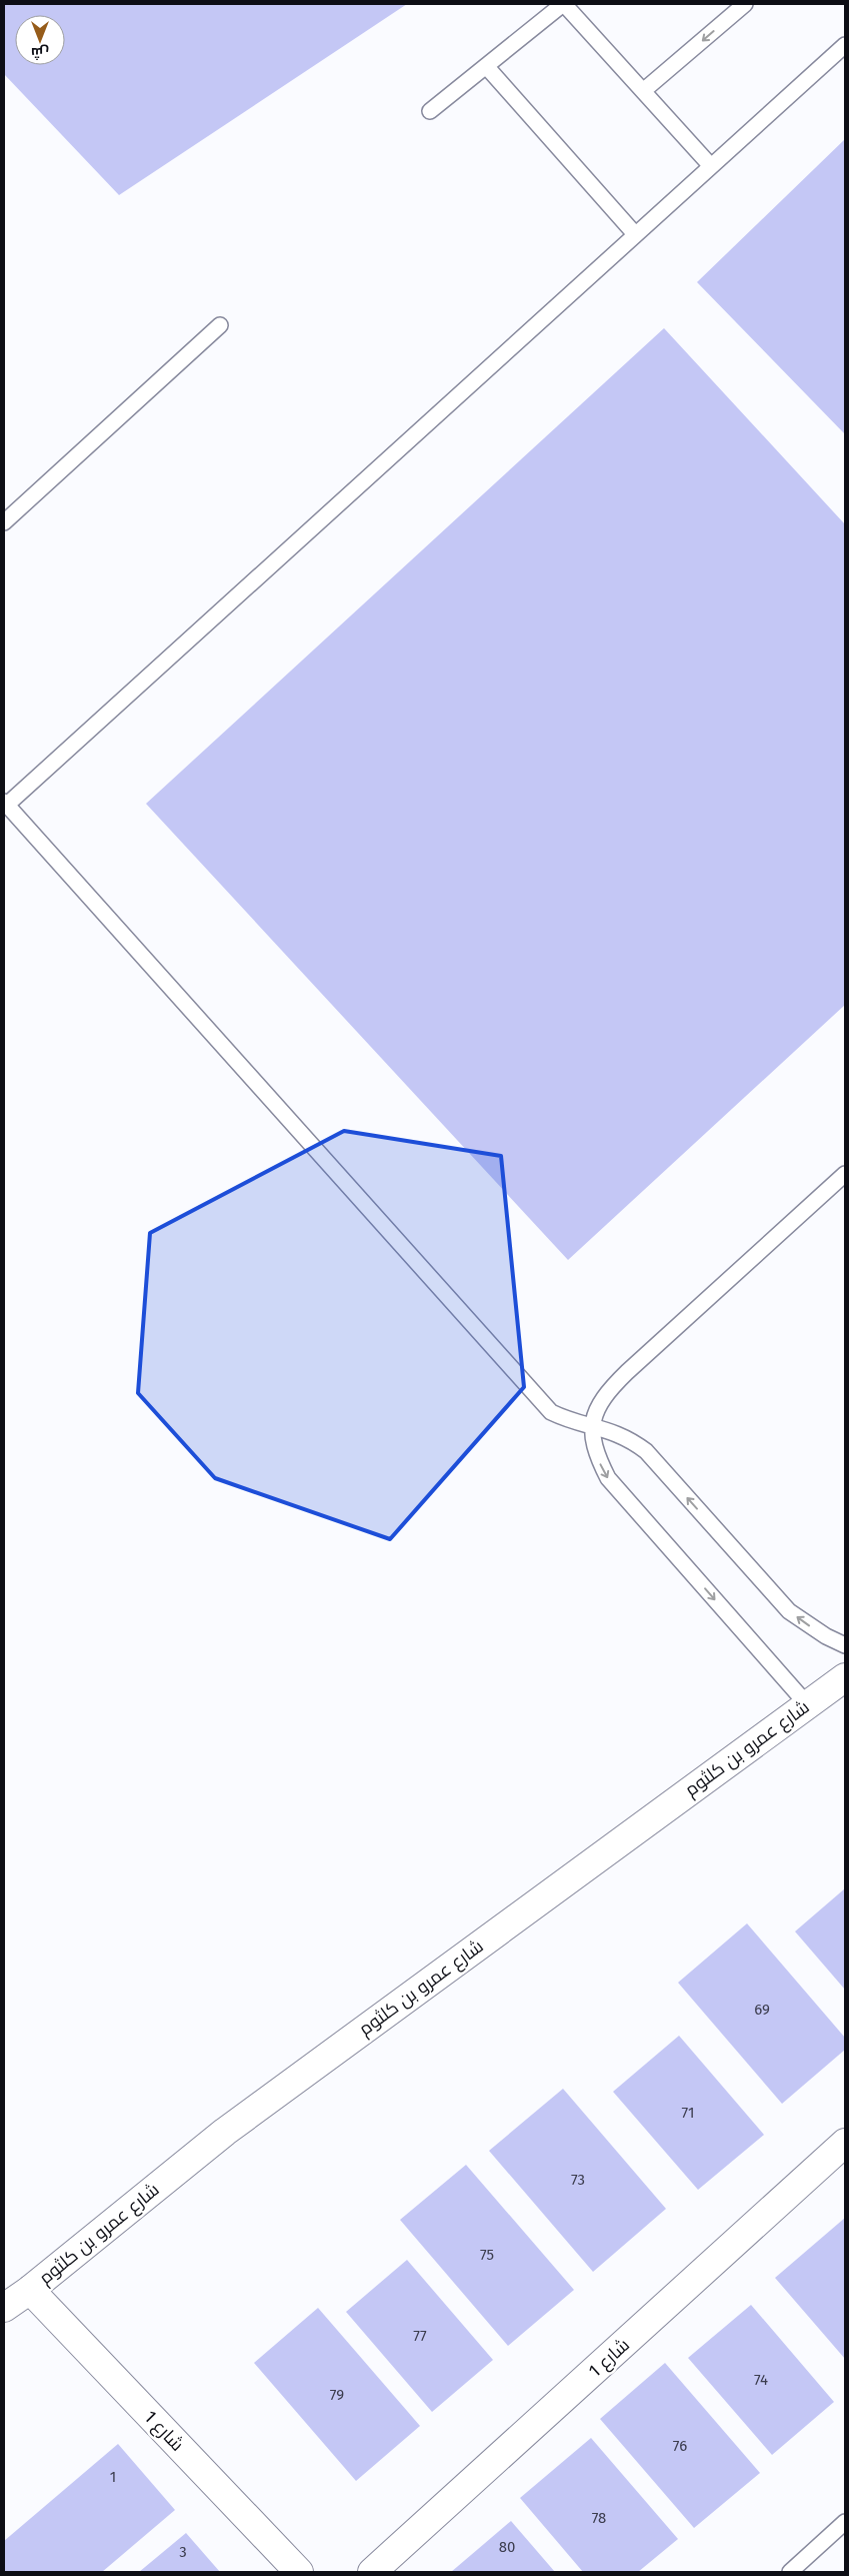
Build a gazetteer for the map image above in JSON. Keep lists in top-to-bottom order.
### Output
{
  "streets": {
    "street": ["شارع عمرو بن كلثوم", "شارع 1"]
  },
  "crossings": [
    ["شارع عمرو بن كلثوم", "شارع 1"]
  ],
  "house_numbers": [
    "69",
    "71",
    "73",
    "75",
    "77",
    "74",
    "79",
    "76",
    "1",
    "78",
    "80",
    "3"
  ],
  "north": "bottom"
}
